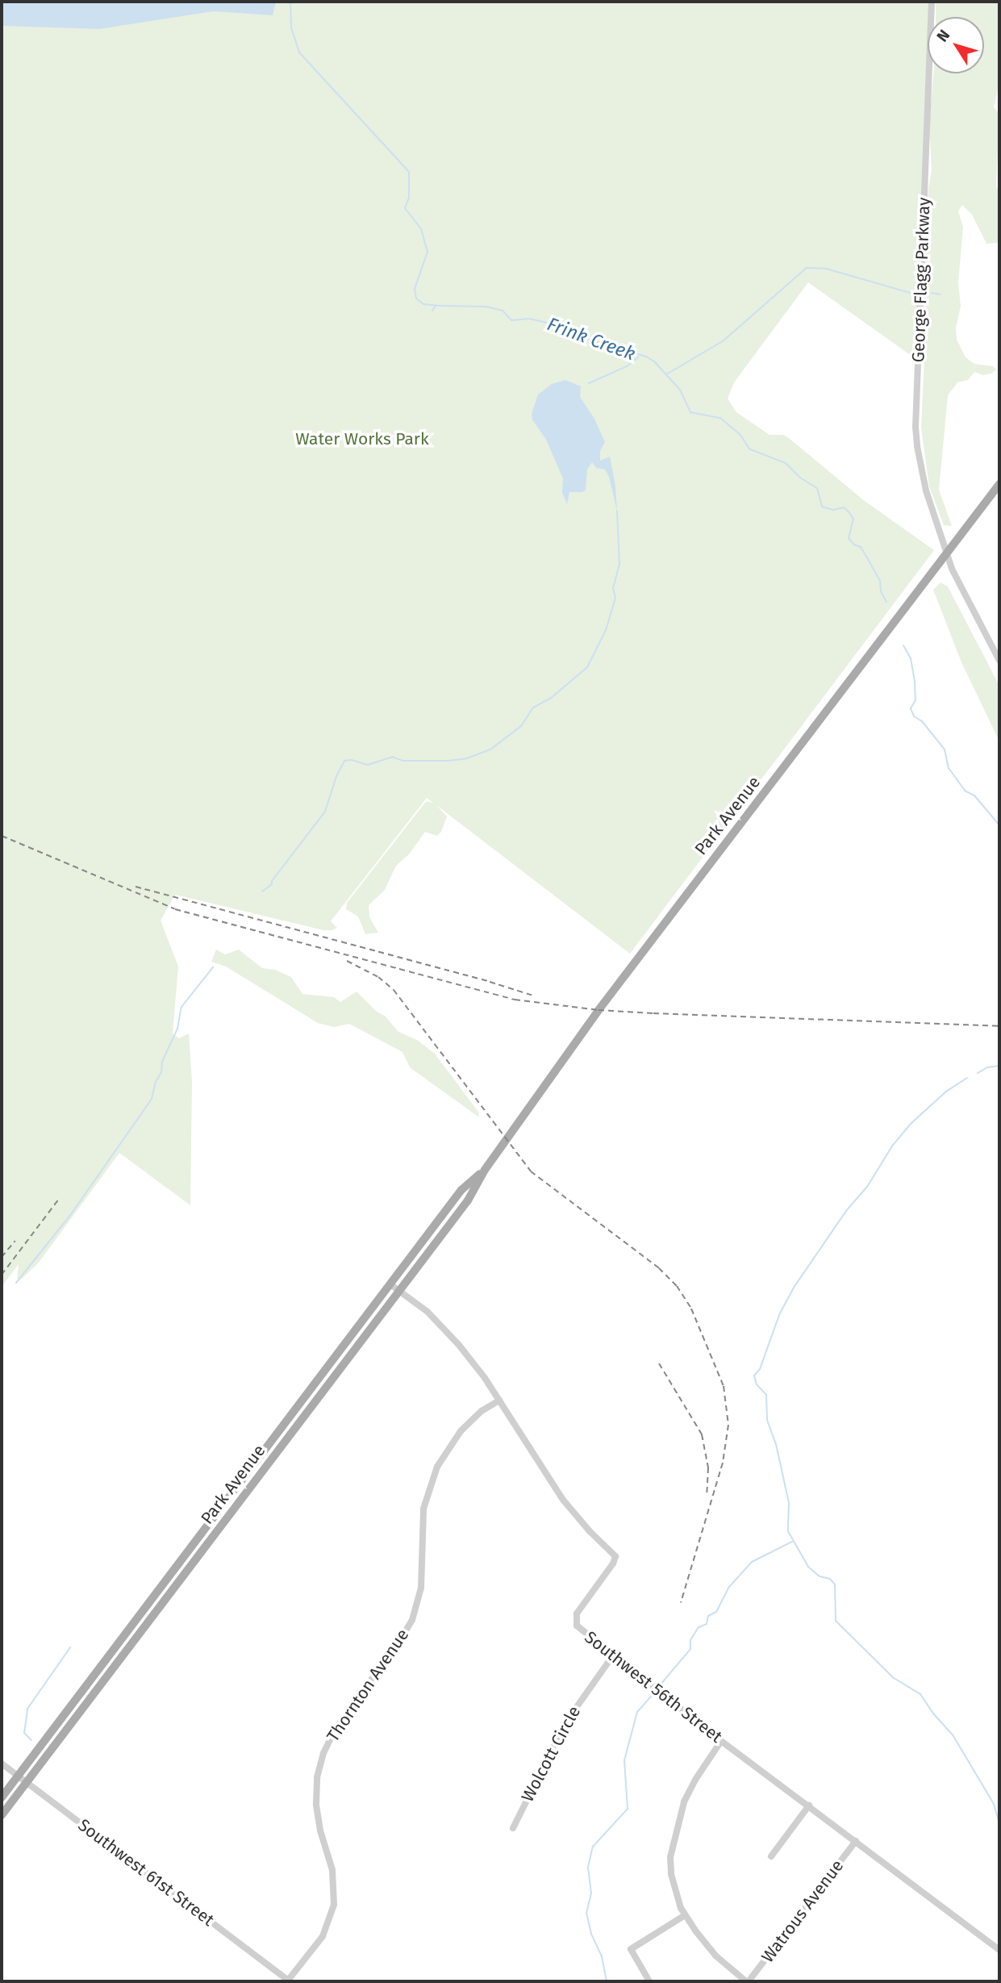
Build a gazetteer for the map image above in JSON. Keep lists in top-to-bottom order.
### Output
{
  "streets": {
    "main road": ["Park Avenue"],
    "street": [
      "George Flagg Parkway",
      "Thornton Avenue",
      "Southwest 56th Street",
      "Wolcott Circle",
      "Southwest 61st Street",
      "Watrous Avenue"
    ]
  },
  "crossings": [
    ["George Flagg Parkway", "Park Avenue"],
    ["Park Avenue", "Southwest 56th Street"],
    ["Park Avenue", "Southwest 61st Street"],
    ["Thornton Avenue", "Southwest 56th Street"],
    ["Thornton Avenue", "Southwest 61st Street"],
    ["Southwest 56th Street", "Wolcott Circle"],
    ["Southwest 56th Street", "Watrous Avenue"]
  ],
  "water": ["Frink Creek"],
  "parks": ["Water Works Park"],
  "north": "top left"
}
